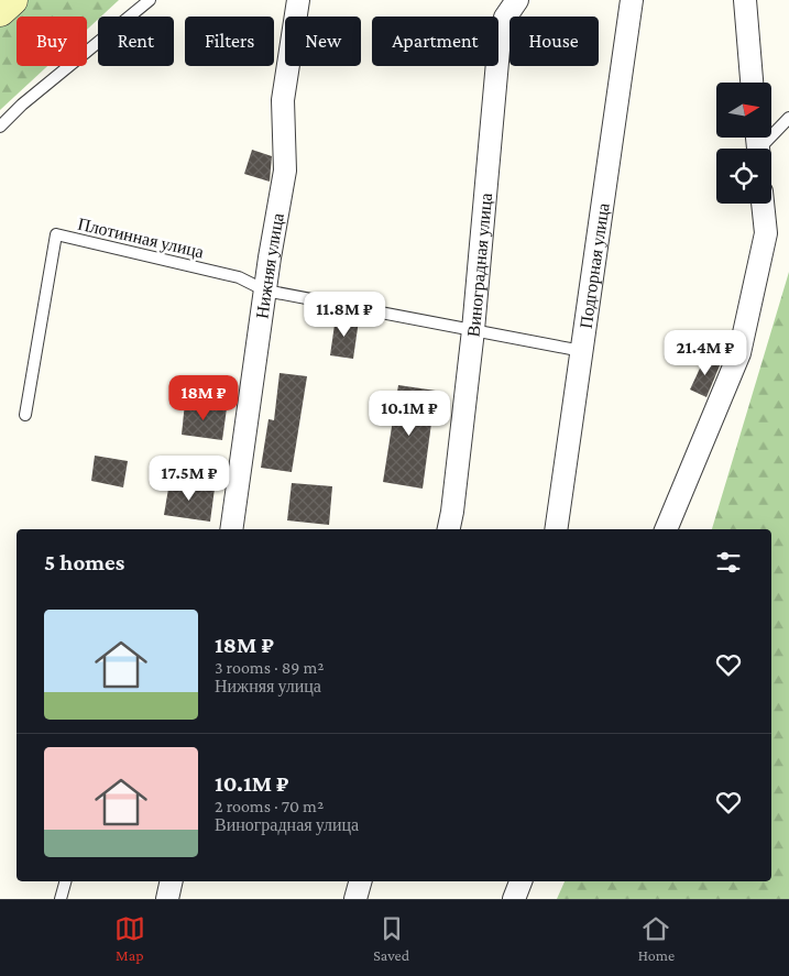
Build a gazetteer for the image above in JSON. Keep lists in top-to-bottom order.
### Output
{
  "streets": {
    "street": ["Виноградная улица", "Нижняя улица", "Подгорная улица"],
    "lane": ["Плотинная улица"]
  },
  "crossings": [
    ["Плотинная улица", "Нижняя улица"]
  ],
  "north": "right",
  "page": {
    "chip": [
      "Buy",
      "Rent",
      "Filters",
      "New",
      "Apartment",
      "House"
    ],
    "price": [
      "11.8M ₽",
      "21.4M ₽",
      "18M ₽",
      "10.1M ₽",
      "17.5M ₽"
    ],
    "heading": "5 homes",
    "list": [
      {
        "name": "18M ₽",
        "note": "3 rooms · 89 m² · Нижняя улица"
      },
      {
        "name": "10.1M ₽",
        "note": "2 rooms · 70 m² · Виноградная улица"
      }
    ],
    "tabs": ["Map", "Saved", "Home"]
  }
}
